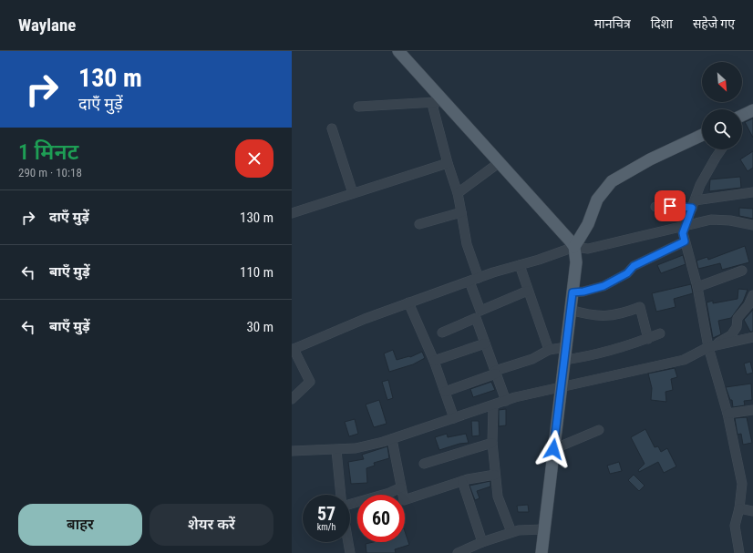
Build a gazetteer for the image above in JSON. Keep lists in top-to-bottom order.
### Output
{
  "north": "bottom right",
  "page": {
    "header": "Waylane",
    "nav": ["मानचित्र", "दिशा", "सहेजे गए"],
    "turn": ["130 m", "दाएँ मुड़ें"],
    "heading": ["1 मिनट", "290 m · 10:18"],
    "list": [
      {
        "name": "दाएँ मुड़ें",
        "value": "130 m"
      },
      {
        "name": "बाएँ मुड़ें",
        "value": "110 m"
      },
      {
        "name": "बाएँ मुड़ें",
        "value": "30 m"
      }
    ],
    "speed": "57 km/h",
    "limit": "60",
    "buttons": ["बाहर", "शेयर करें"]
  }
}
